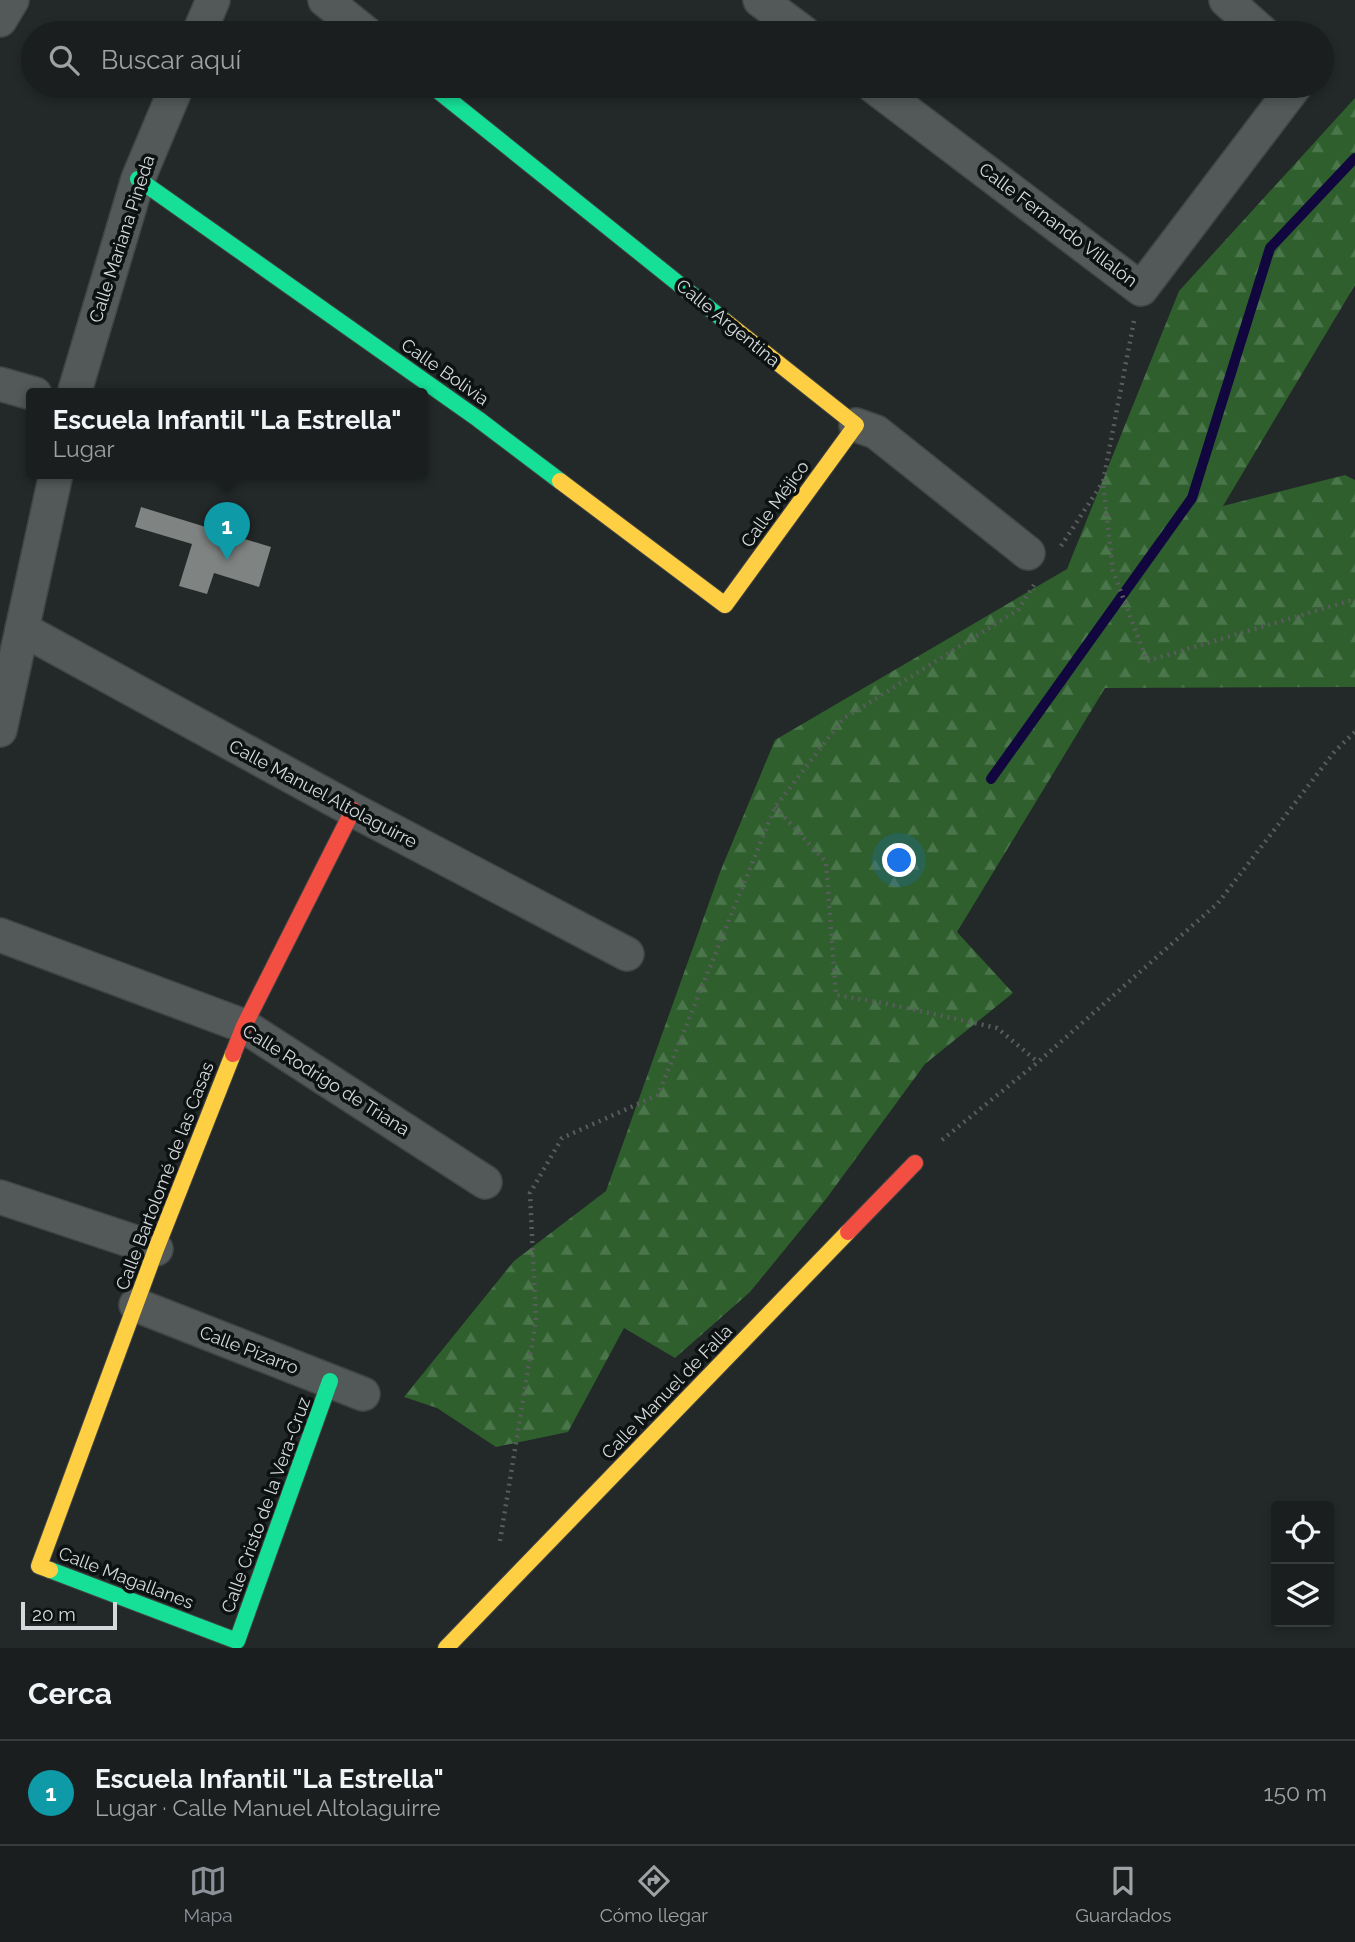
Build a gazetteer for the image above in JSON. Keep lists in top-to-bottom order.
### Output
{
  "streets": {
    "street": [
      "Calle Fernando Villalón",
      "Calle Mariana Pineda",
      "Calle Argentina",
      "Calle Bolivia",
      "Calle Méjico",
      "Calle Manuel Altolaguirre",
      "Calle Rodrigo de Triana",
      "Calle Bartolomé de las Casas",
      "Calle Pizarro",
      "Calle Manuel de Falla",
      "Calle Cristo de la Vera-Cruz",
      "Calle Magallanes"
    ]
  },
  "crossings": [
    ["Calle Mariana Pineda", "Calle Bolivia"],
    ["Calle Argentina", "Calle Méjico"],
    ["Calle Bolivia", "Calle Méjico"],
    ["Calle Manuel Altolaguirre", "Calle Bartolomé de las Casas"],
    ["Calle Rodrigo de Triana", "Calle Bartolomé de las Casas"],
    ["Calle Bartolomé de las Casas", "Calle Pizarro"],
    ["Calle Bartolomé de las Casas", "Calle Magallanes"],
    ["Calle Pizarro", "Calle Cristo de la Vera-Cruz"],
    ["Calle Cristo de la Vera-Cruz", "Calle Magallanes"]
  ],
  "scale_bar": "20 m",
  "page": {
    "search": "Buscar aquí",
    "popup": ["Escuela Infantil \"La Estrella\"", "Lugar"],
    "pins": "1",
    "scale": "20 m",
    "heading": "Cerca",
    "list": [
      {
        "mark": "1",
        "name": "Escuela Infantil \"La Estrella\"",
        "note": "Lugar · Calle Manuel Altolaguirre",
        "value": "150 m"
      }
    ],
    "nav": ["Mapa", "Cómo llegar", "Guardados"]
  }
}
